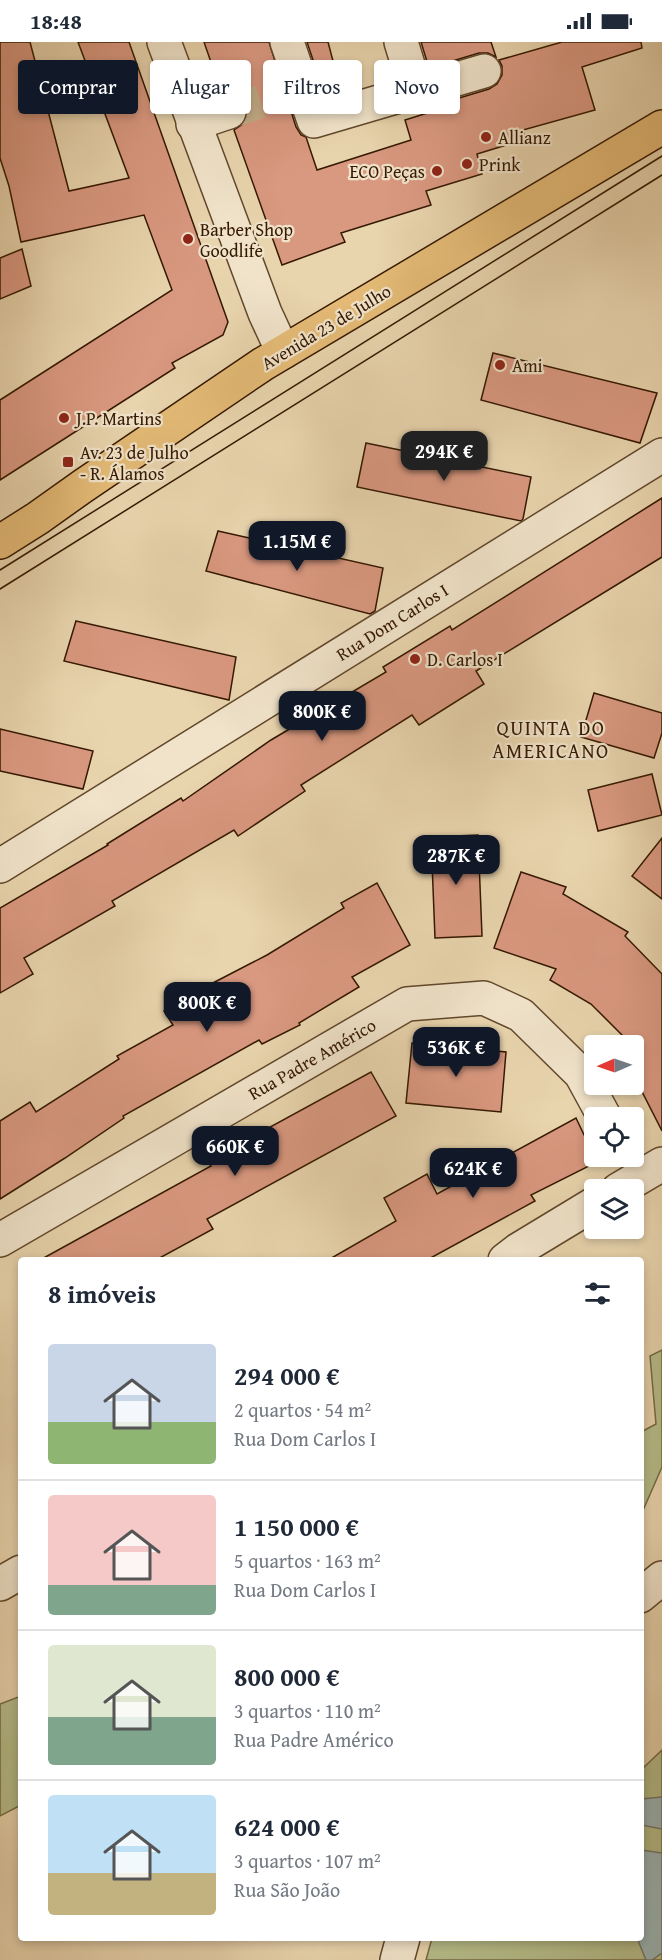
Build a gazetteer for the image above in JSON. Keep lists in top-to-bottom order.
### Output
{
  "streets": {
    "main road": ["Avenida 23 de Julho"],
    "street": ["Rua Dom Carlos I", "Rua Padre Américo"]
  },
  "districts": ["QUINTA DO AMERICANO"],
  "places": {
    "other": [
      "Allianz",
      "Prink",
      "ECO Peças",
      "Barber Shop Goodlife",
      "Ami",
      "J.P. Martins",
      "D. Carlos I"
    ],
    "transit": ["Av. 23 de Julho - R. Álamos"]
  },
  "north": "left",
  "page": {
    "status": "18:48",
    "chip": [
      "Comprar",
      "Alugar",
      "Filtros",
      "Novo"
    ],
    "price": [
      "294K €",
      "1.15M €",
      "800K €",
      "287K €",
      "800K €",
      "536K €",
      "660K €",
      "624K €"
    ],
    "heading": "8 imóveis",
    "list": [
      {
        "name": "294 000 €",
        "note": "2 quartos · 54 m² · Rua Dom Carlos I"
      },
      {
        "name": "1 150 000 €",
        "note": "5 quartos · 163 m² · Rua Dom Carlos I"
      },
      {
        "name": "800 000 €",
        "note": "3 quartos · 110 m² · Rua Padre Américo"
      },
      {
        "name": "624 000 €",
        "note": "3 quartos · 107 m² · Rua São João"
      }
    ]
  }
}
